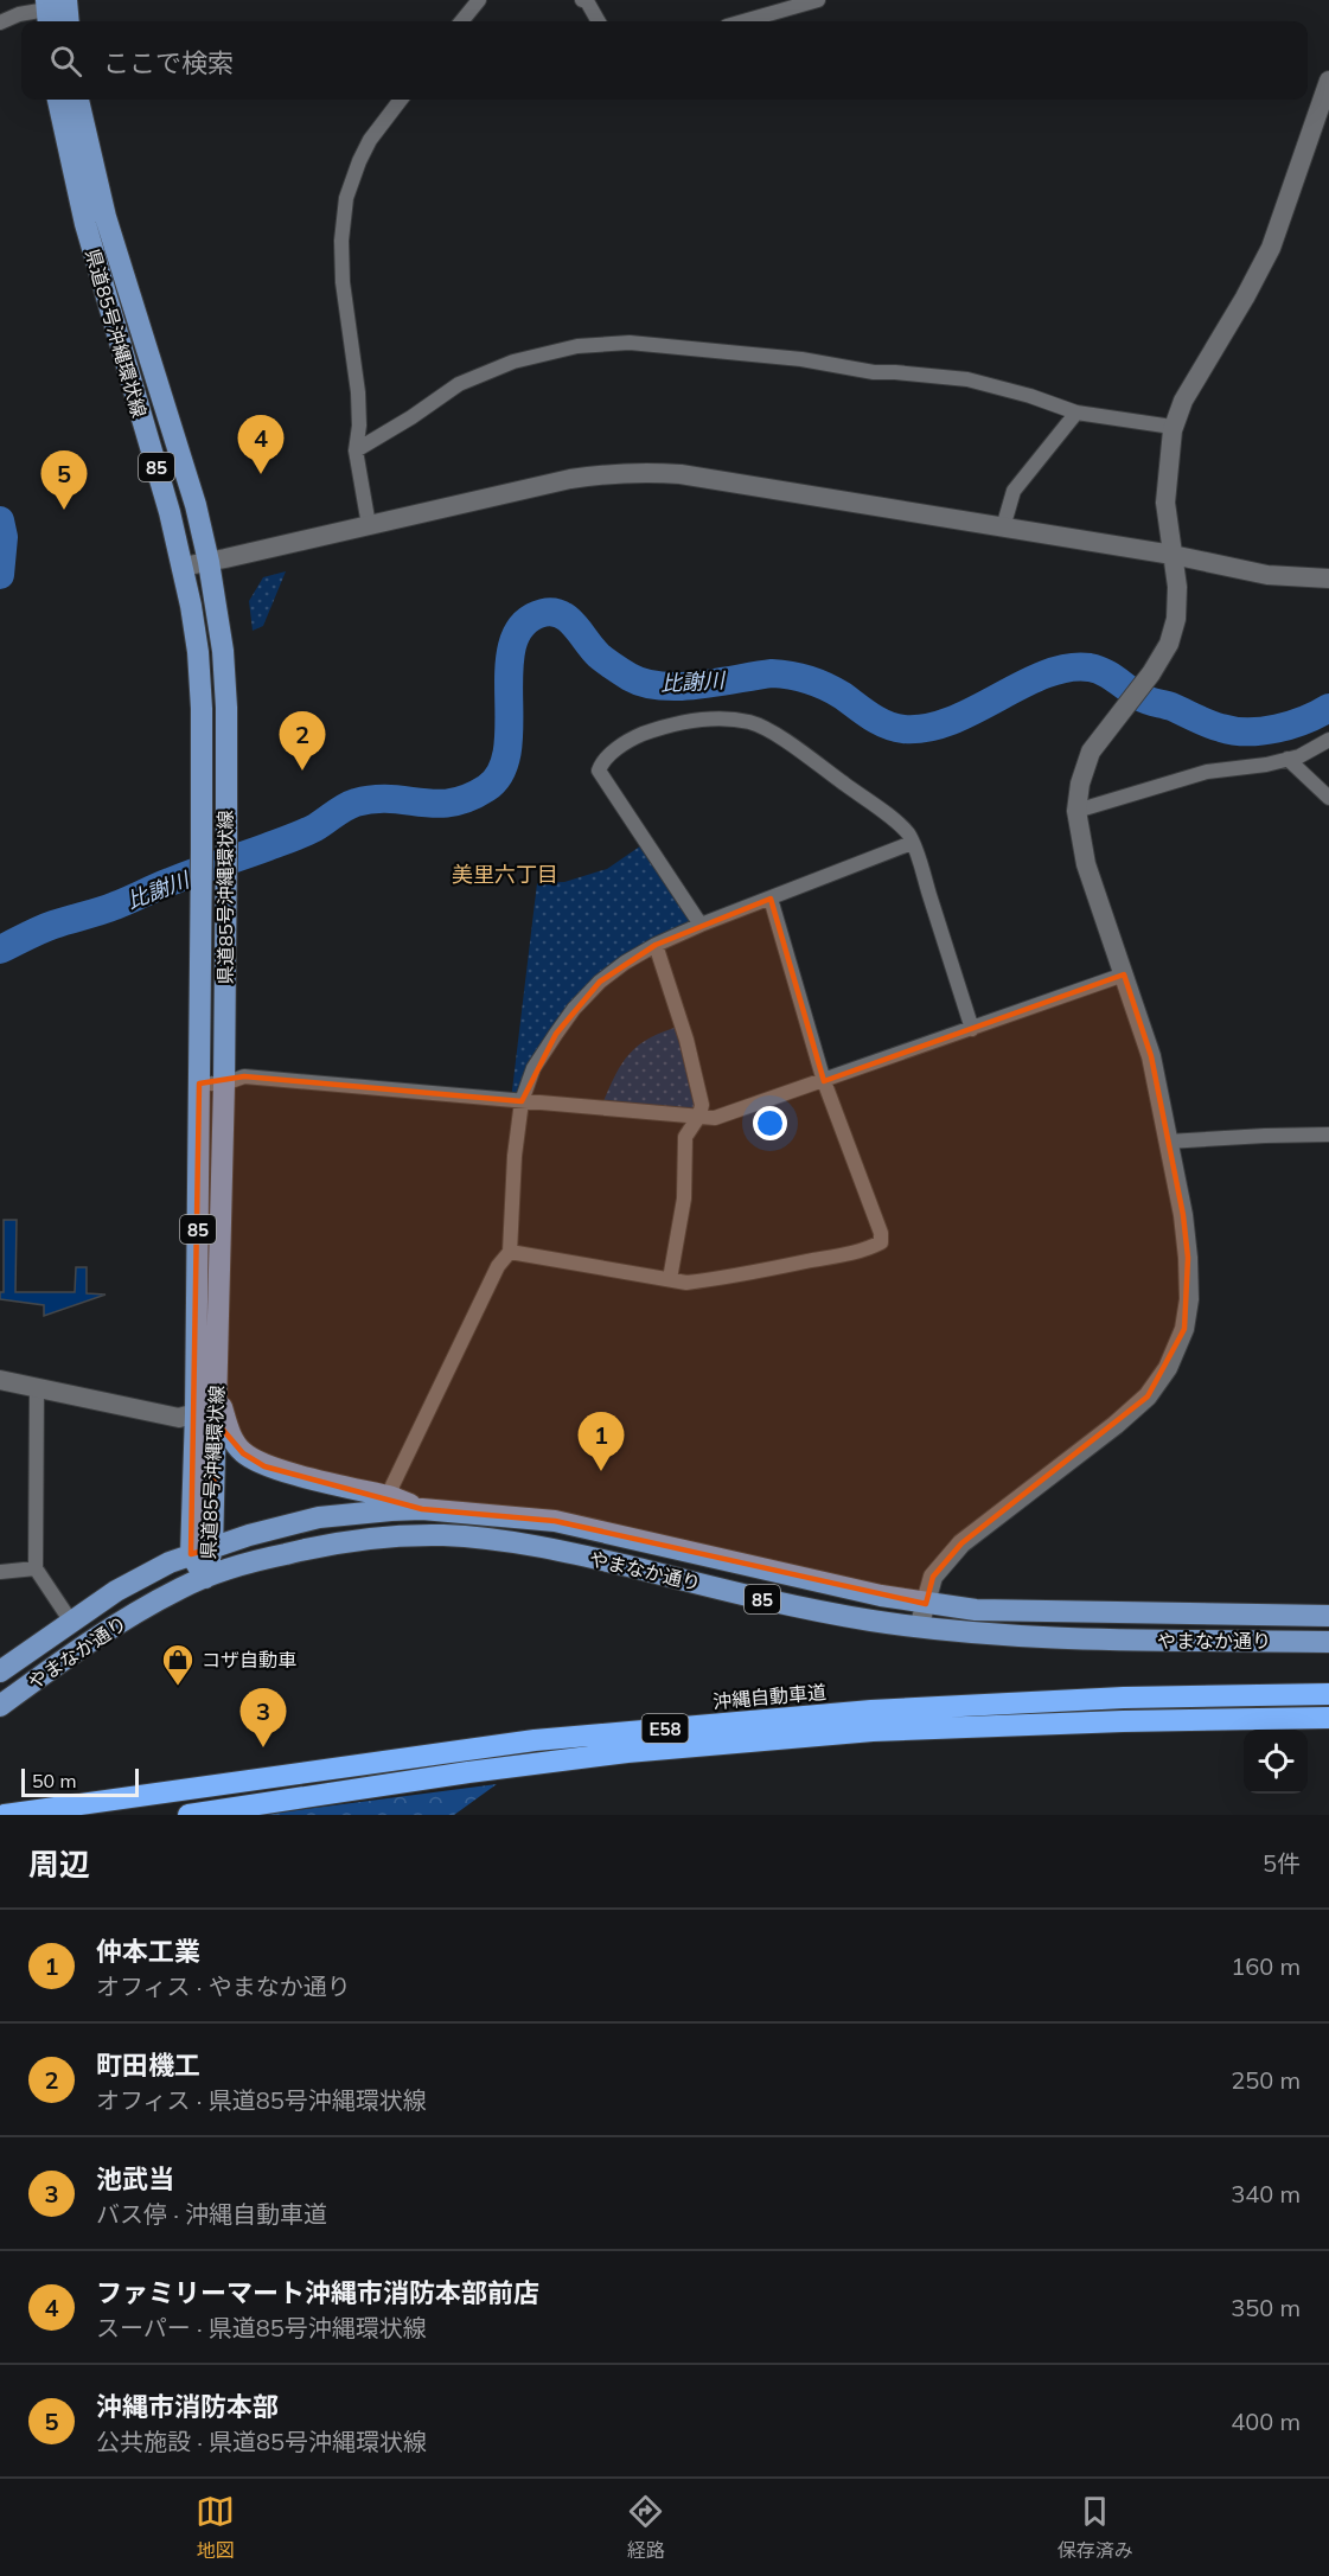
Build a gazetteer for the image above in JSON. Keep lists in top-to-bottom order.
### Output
{
  "streets": {
    "highway": ["沖縄自動車道", "E58"],
    "main road": ["県道85号沖縄環状線", "85", "やまなか通り"]
  },
  "crossings": [
    ["県道85号沖縄環状線", "やまなか通り"]
  ],
  "districts": ["美里六丁目"],
  "water": ["比謝川"],
  "places": {
    "shop": ["コザ自動車"]
  },
  "scale_bar": "50 m",
  "page": {
    "search": "ここで検索",
    "pins": [
      "4",
      "5",
      "2",
      "1",
      "3"
    ],
    "scale": "50 m",
    "heading": ["周辺", "5件"],
    "list": [
      {
        "mark": "1",
        "name": "仲本工業",
        "note": "オフィス · やまなか通り",
        "value": "160 m"
      },
      {
        "mark": "2",
        "name": "町田機工",
        "note": "オフィス · 県道85号沖縄環状線",
        "value": "250 m"
      },
      {
        "mark": "3",
        "name": "池武当",
        "note": "バス停 · 沖縄自動車道",
        "value": "340 m"
      },
      {
        "mark": "4",
        "name": "ファミリーマート沖縄市消防本部前店",
        "note": "スーパー · 県道85号沖縄環状線",
        "value": "350 m"
      },
      {
        "mark": "5",
        "name": "沖縄市消防本部",
        "note": "公共施設 · 県道85号沖縄環状線",
        "value": "400 m"
      }
    ],
    "nav": ["地図", "経路", "保存済み"]
  }
}
